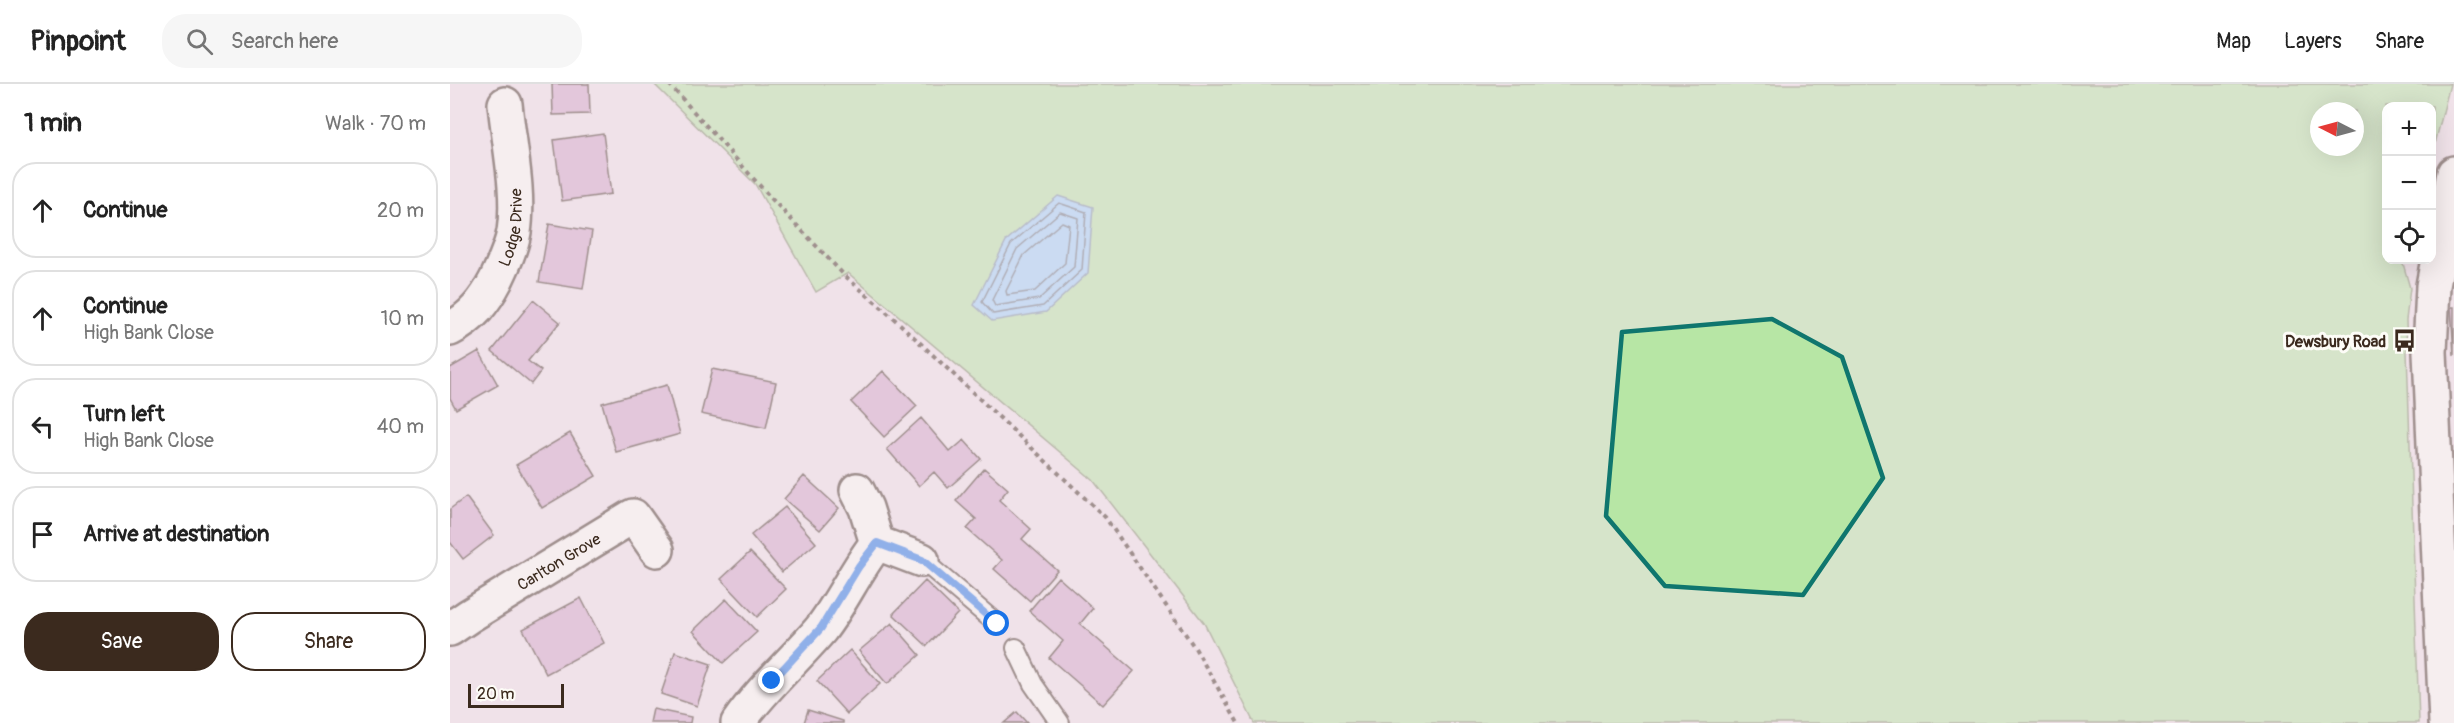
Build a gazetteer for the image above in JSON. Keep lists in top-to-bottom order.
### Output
{
  "streets": {
    "street": ["Lodge Drive", "Carlton Grove"]
  },
  "places": {
    "bus stop": ["Dewsbury Road"]
  },
  "scale_bar": "20 m",
  "north": "left",
  "page": {
    "header": "Pinpoint",
    "search": "Search here",
    "nav": ["Map", "Layers", "Share"],
    "heading": ["1 min", "Walk · 70 m"],
    "map_buttons": ["+", "−"],
    "list": [
      ["Continue", "20 m"],
      ["Continue", "High Bank Close", "10 m"],
      ["Turn left", "High Bank Close", "40 m"],
      "Arrive at destination"
    ],
    "buttons": ["Save", "Share"],
    "scale": "20 m"
  }
}
